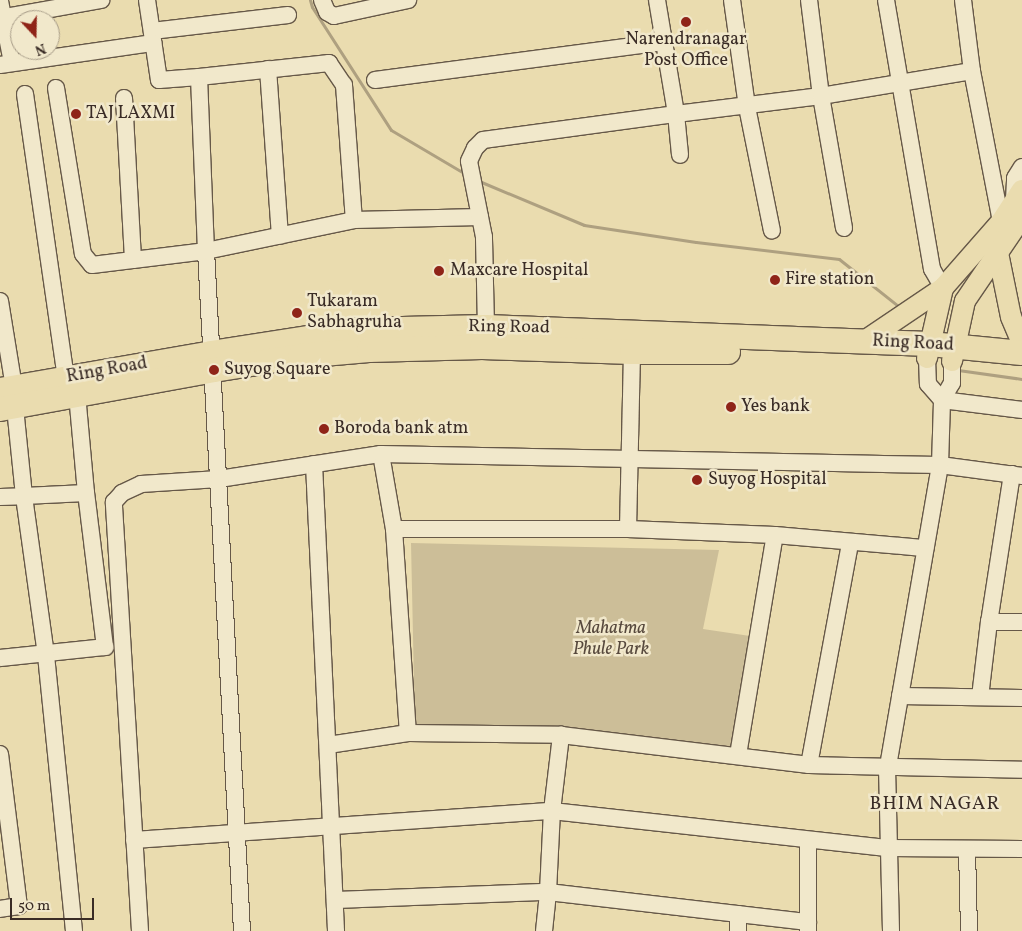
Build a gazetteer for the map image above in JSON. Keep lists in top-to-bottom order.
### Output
{
  "streets": {
    "highway": ["Ring Road"]
  },
  "districts": ["BHIM NAGAR"],
  "parks": ["Mahatma Phule Park"],
  "places": [
    "Narendranagar Post Office",
    "TAJ LAXMI",
    "Maxcare Hospital",
    "Fire station",
    "Tukaram Sabhagruha",
    "Suyog Square",
    "Yes bank",
    "Boroda bank atm",
    "Suyog Hospital"
  ],
  "scale_bar": "50 m",
  "north": "bottom"
}
